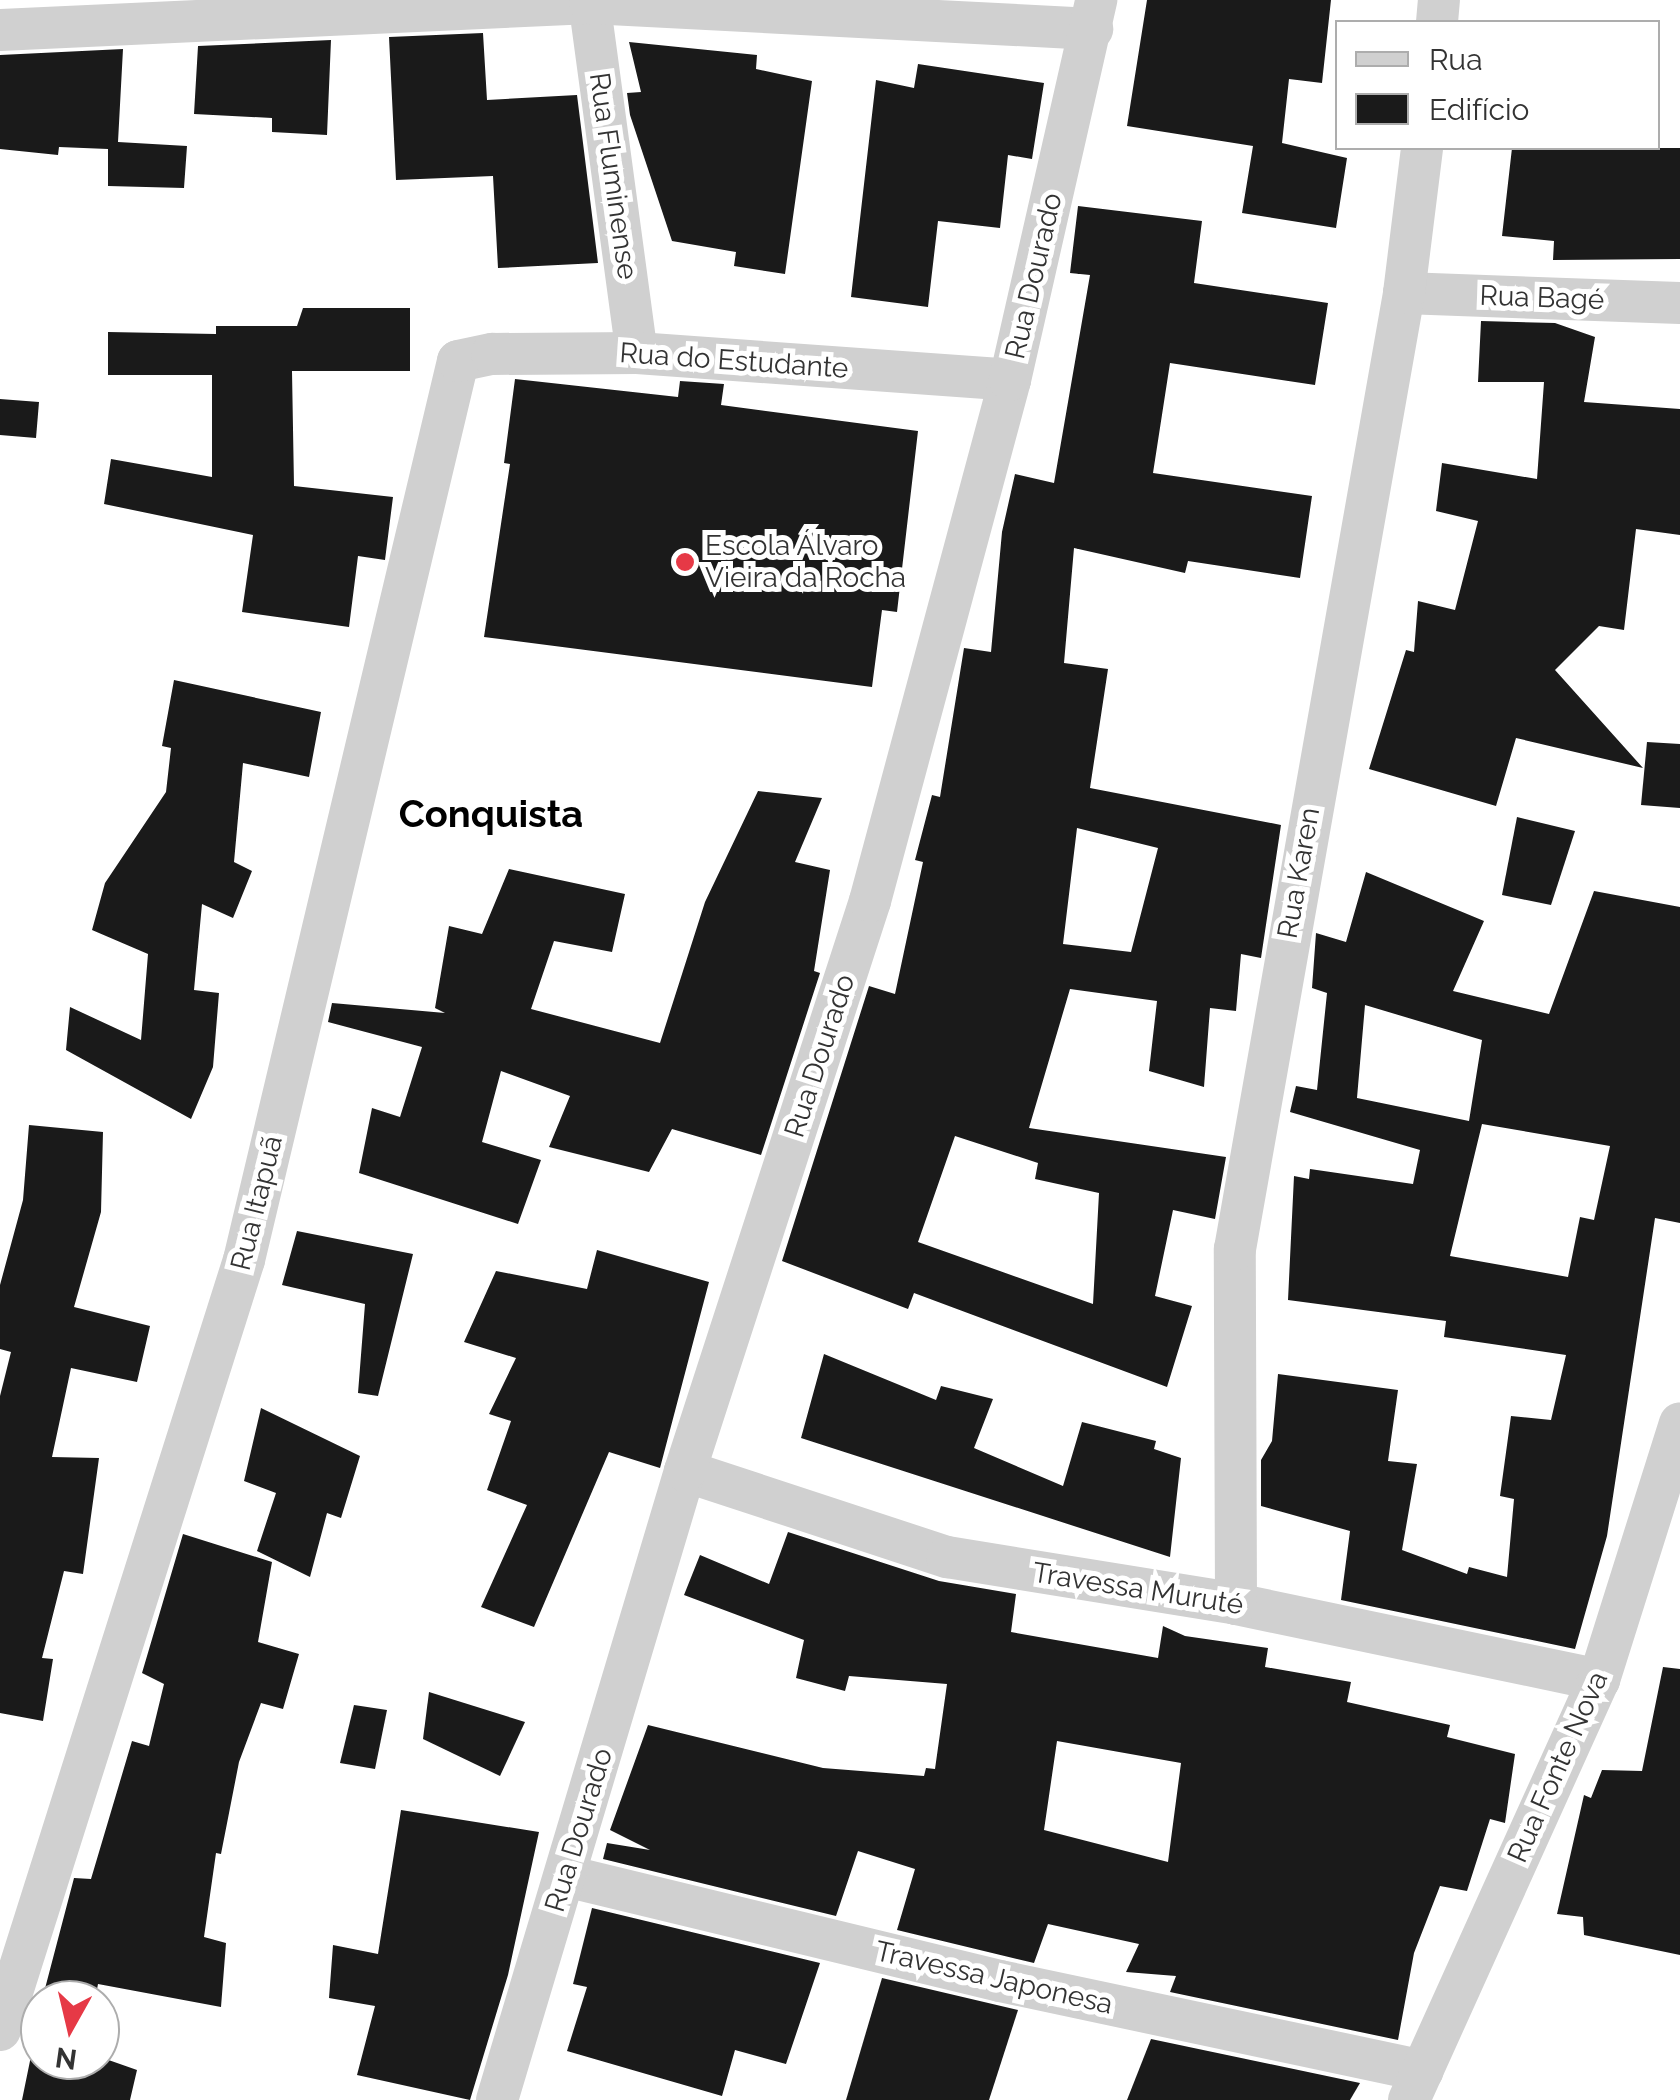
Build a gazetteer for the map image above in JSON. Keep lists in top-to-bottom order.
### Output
{
  "streets": {
    "street": [
      "Rua Fluminense",
      "Rua Dourado",
      "Rua Bagé",
      "Rua do Estudante",
      "Rua Karen",
      "Rua Itapuã",
      "Travessa Muruté",
      "Rua Fonte Nova",
      "Travessa Japonesa"
    ]
  },
  "crossings": [
    ["Rua Fluminense", "Rua do Estudante"],
    ["Rua Dourado", "Rua do Estudante"],
    ["Rua Dourado", "Travessa Muruté"],
    ["Rua Dourado", "Travessa Japonesa"],
    ["Rua Bagé", "Rua Karen"],
    ["Rua do Estudante", "Rua Itapuã"],
    ["Rua Karen", "Travessa Muruté"],
    ["Travessa Muruté", "Rua Fonte Nova"],
    ["Rua Fonte Nova", "Travessa Japonesa"]
  ],
  "districts": ["Conquista"],
  "places": ["Escola Álvaro Vieira da Rocha"],
  "legend": ["Rua", "Edifício"],
  "north": "bottom"
}
